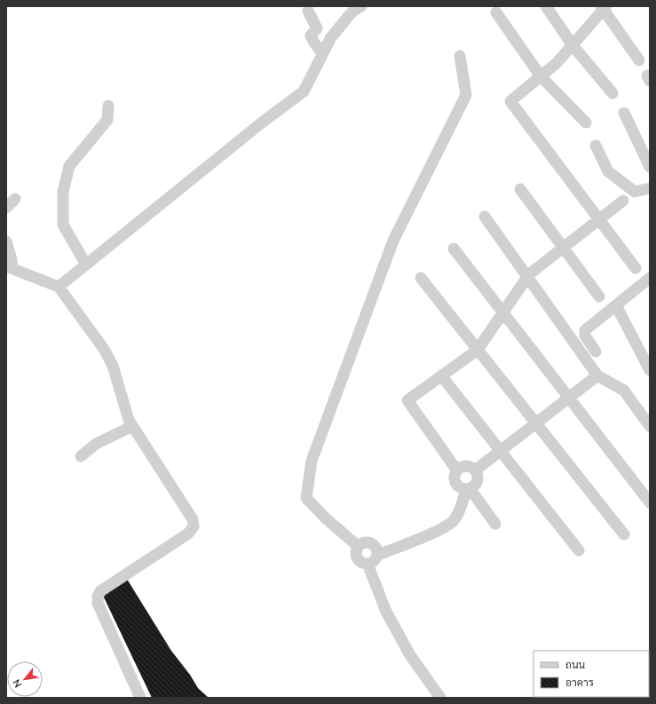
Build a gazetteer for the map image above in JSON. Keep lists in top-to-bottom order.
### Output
{
  "legend": ["ถนน", "อาคาร"],
  "north": "bottom left"
}
